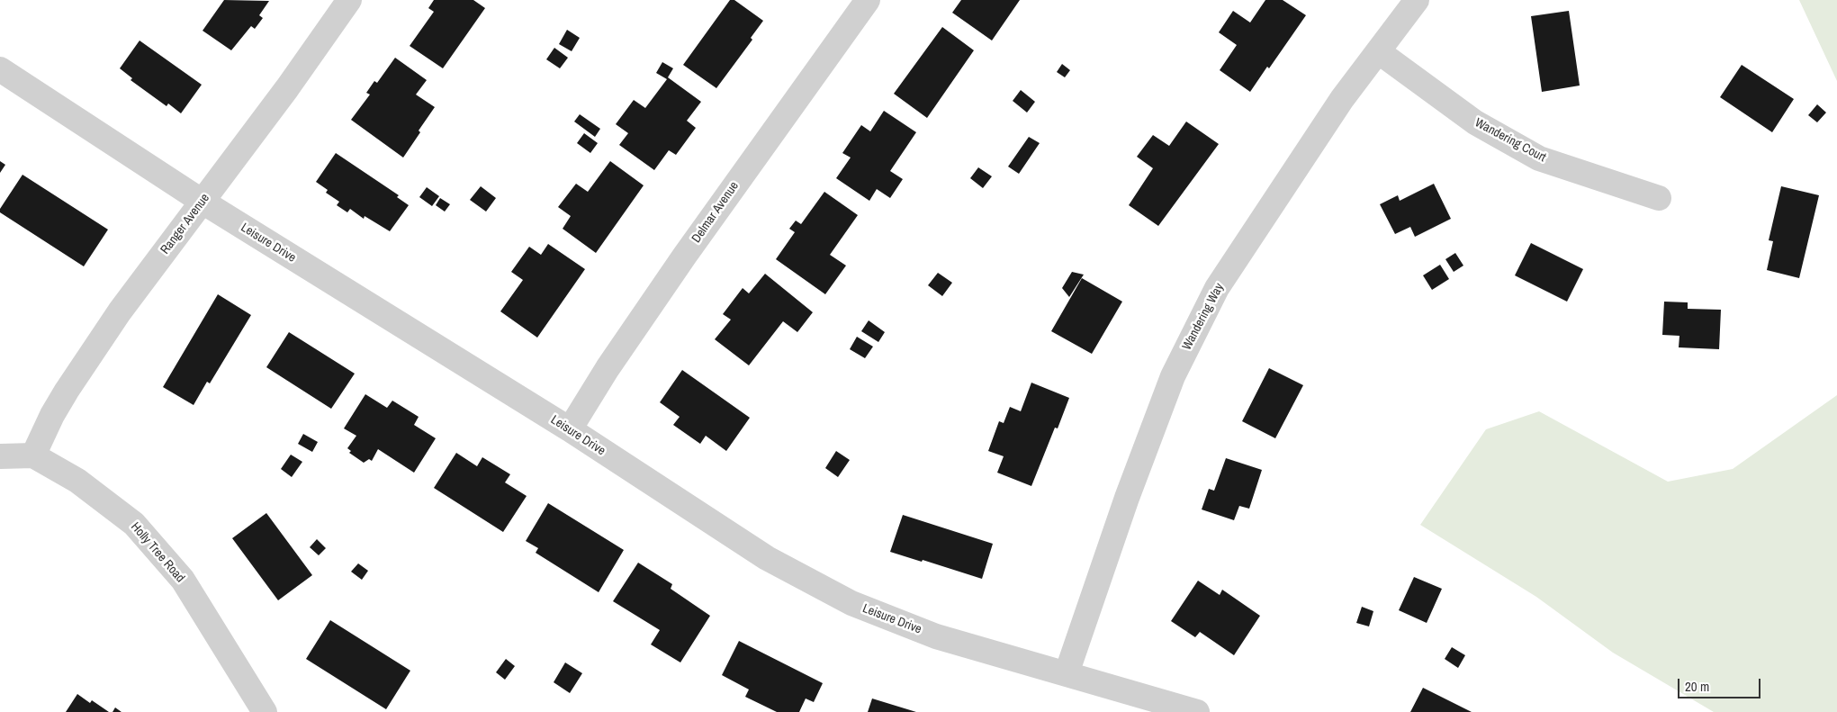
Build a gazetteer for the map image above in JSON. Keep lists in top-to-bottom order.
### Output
{
  "streets": {
    "street": [
      "Wandering Court",
      "Delmar Avenue",
      "Ranger Avenue",
      "Leisure Drive",
      "Wandering Way",
      "Holly Tree Road"
    ]
  },
  "crossings": [
    ["Wandering Court", "Wandering Way"],
    ["Delmar Avenue", "Leisure Drive"],
    ["Ranger Avenue", "Leisure Drive"],
    ["Ranger Avenue", "Holly Tree Road"],
    ["Leisure Drive", "Wandering Way"]
  ],
  "scale_bar": "20 m"
}
